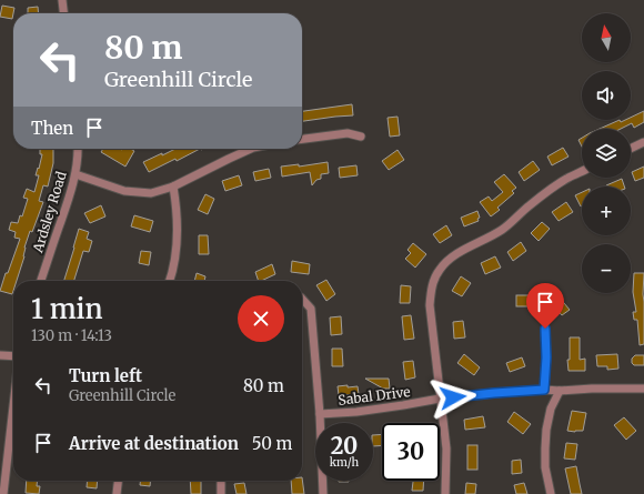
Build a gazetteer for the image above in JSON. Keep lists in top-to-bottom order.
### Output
{
  "streets": {
    "street": ["Ardsley Road", "Sabal Drive"]
  },
  "north": "top",
  "page": {
    "map_buttons": ["+", "−"],
    "turn": ["80 m", "Greenhill Circle"],
    "then": "Then",
    "heading": ["1 min", "130 m · 14:13"],
    "list": [
      {
        "name": "Turn left",
        "note": "Greenhill Circle",
        "value": "80 m"
      },
      {
        "name": "Arrive at destination",
        "value": "50 m"
      }
    ],
    "speed": "20 km/h",
    "limit": "30"
  }
}
